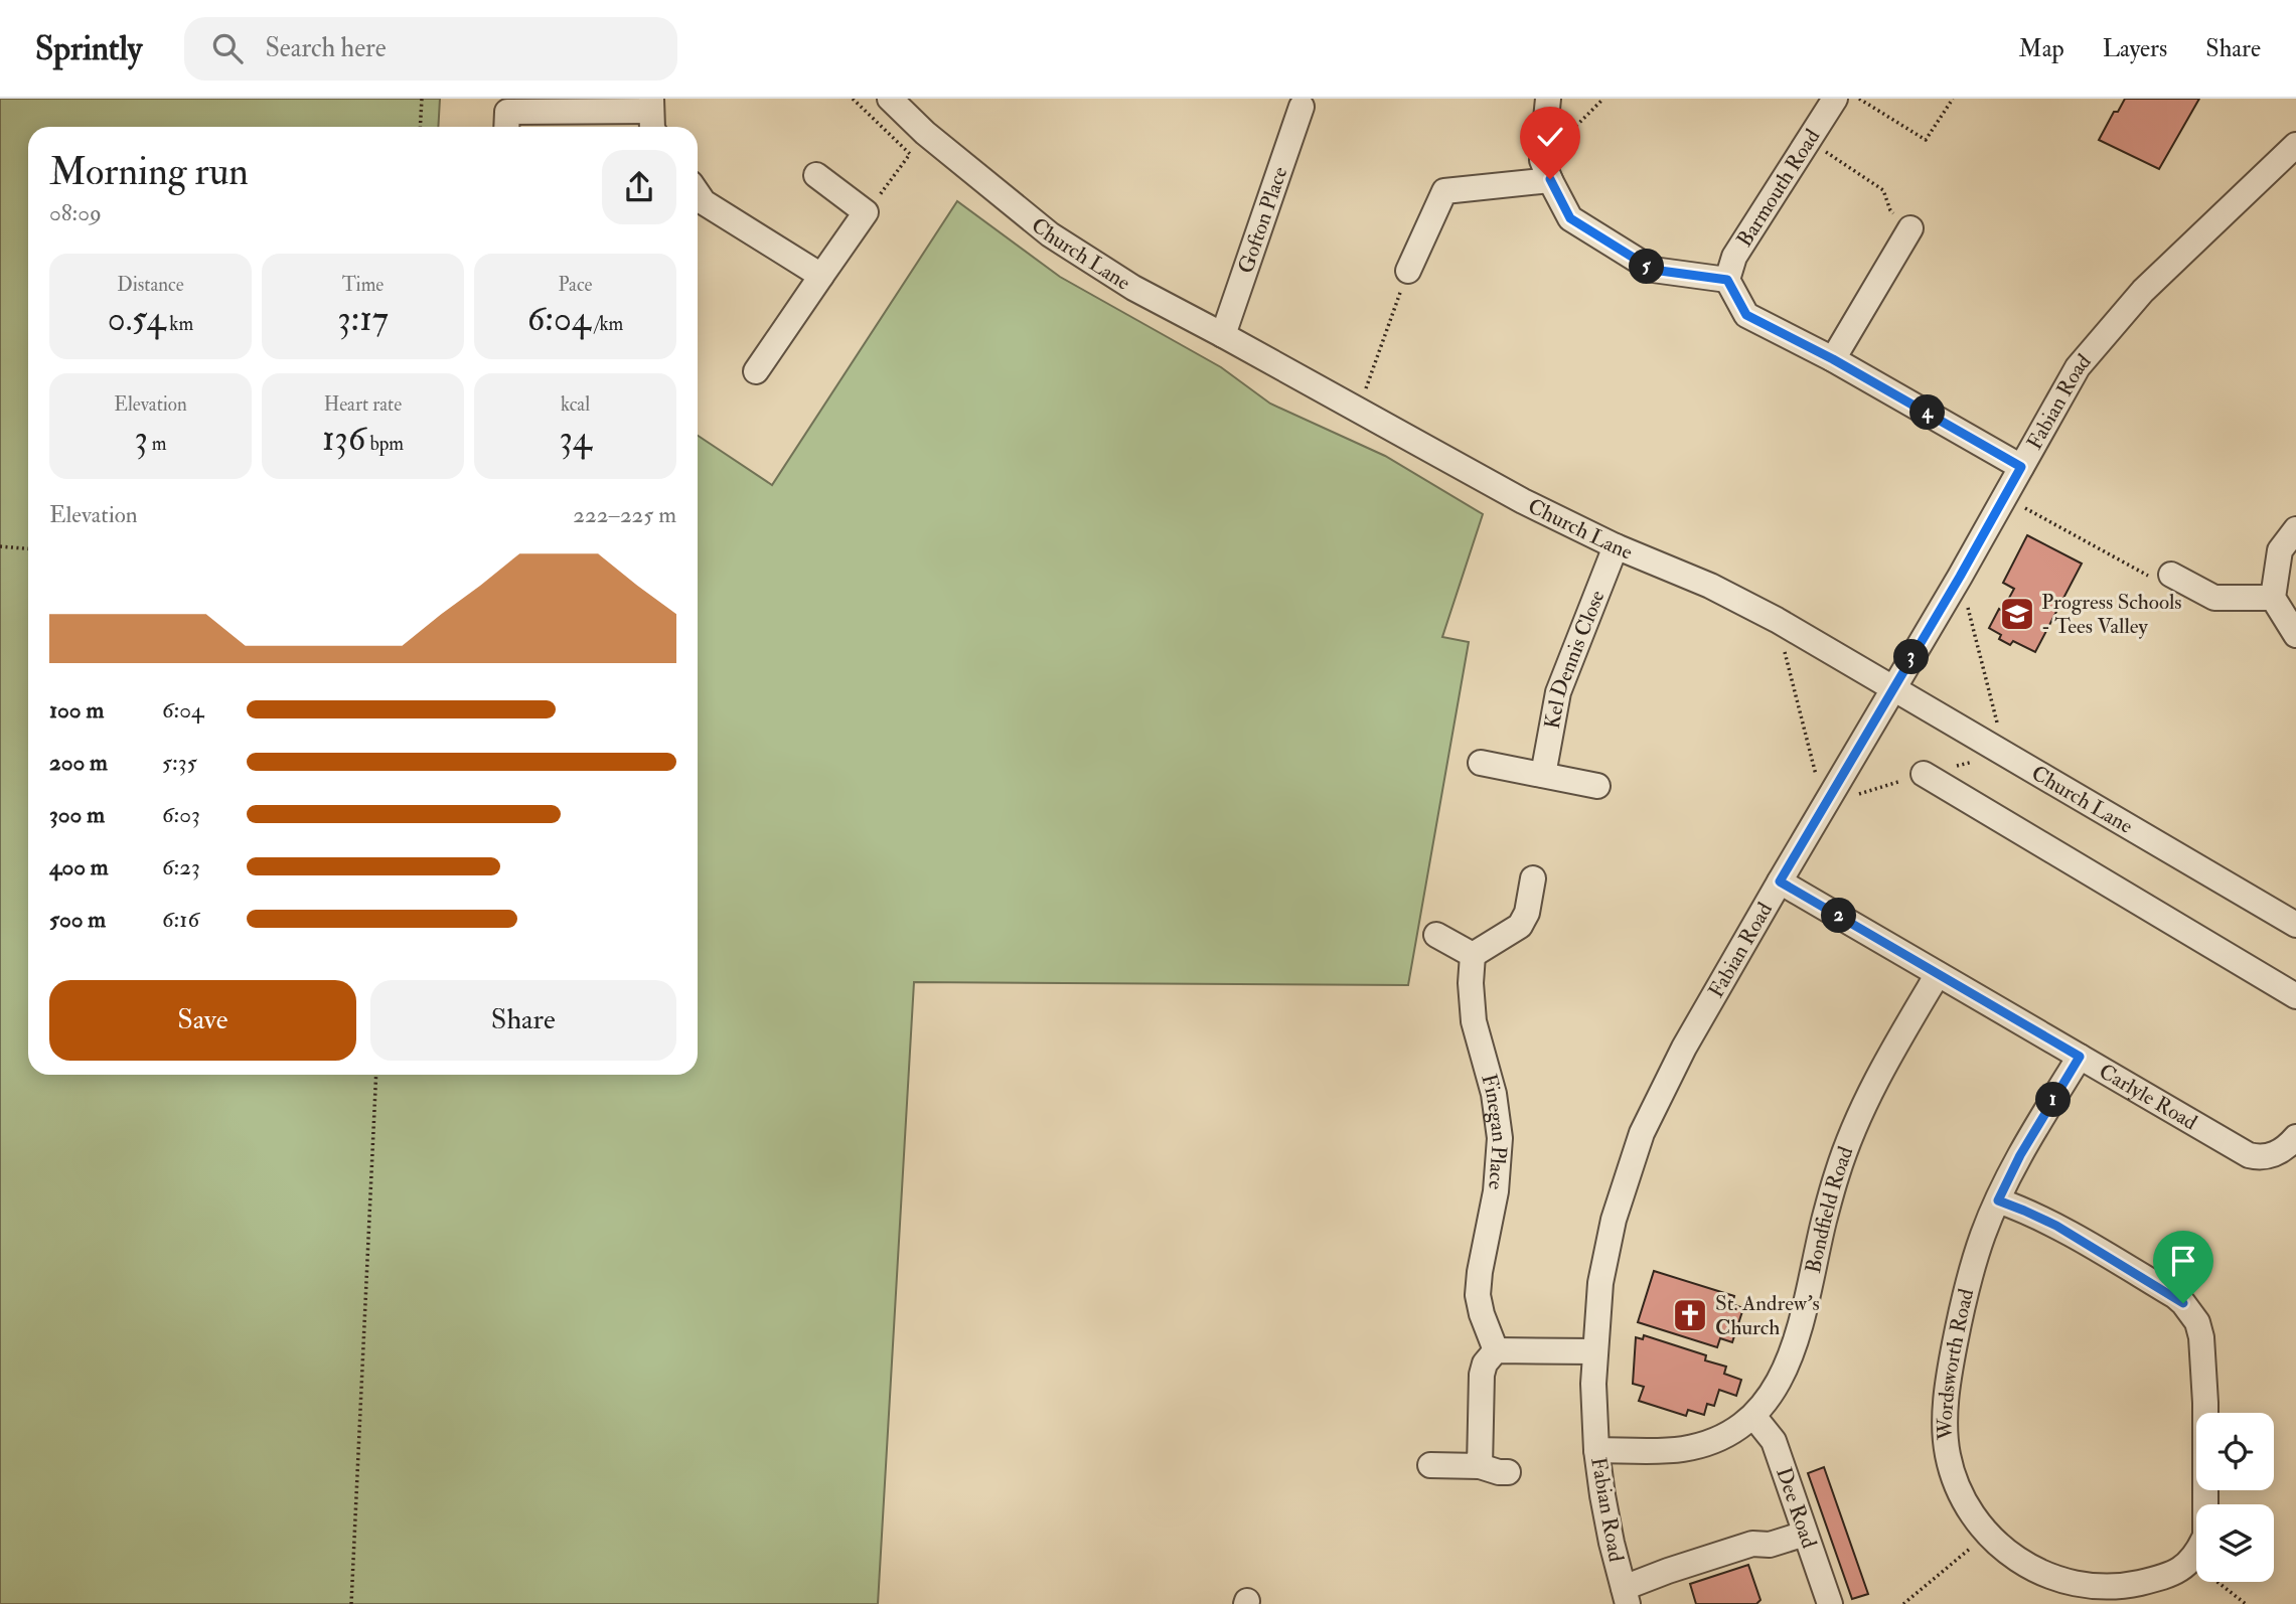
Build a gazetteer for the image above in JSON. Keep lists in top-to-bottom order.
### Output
{
  "streets": {
    "street": [
      "Barmouth Road",
      "Gofton Place",
      "Church Lane",
      "Fabian Road",
      "Kel Dennis Close",
      "Carlyle Road",
      "Finegan Place",
      "Bondfield Road",
      "Wordsworth Road",
      "Dee Road"
    ]
  },
  "crossings": [
    ["Gofton Place", "Church Lane"],
    ["Church Lane", "Fabian Road"],
    ["Church Lane", "Kel Dennis Close"],
    ["Fabian Road", "Carlyle Road"],
    ["Fabian Road", "Bondfield Road"],
    ["Carlyle Road", "Bondfield Road"],
    ["Carlyle Road", "Wordsworth Road"],
    ["Bondfield Road", "Dee Road"]
  ],
  "places": {
    "school or university": ["Progress Schools - Tees Valley"],
    "church": ["St. Andrew's Church"]
  },
  "page": {
    "header": "Sprintly",
    "search": "Search here",
    "nav": ["Map", "Layers", "Share"],
    "heading": ["Morning run", "08:09"],
    "stats": [
      ["Distance", "0.54 km"],
      ["Time", "3:17"],
      ["Pace", "6:04 /km"],
      ["Elevation", "3 m"],
      ["Heart rate", "136 bpm"],
      ["kcal", "34"]
    ],
    "pins": [
      "5",
      "4",
      "3",
      "2",
      "1"
    ],
    "chart": ["Elevation", "222–225 m"],
    "list": [
      {
        "name": "100 m",
        "note": "6:04"
      },
      {
        "name": "200 m",
        "note": "5:35"
      },
      {
        "name": "300 m",
        "note": "6:03"
      },
      {
        "name": "400 m",
        "note": "6:23"
      },
      {
        "name": "500 m",
        "note": "6:16"
      }
    ],
    "buttons": ["Save", "Share"]
  }
}
